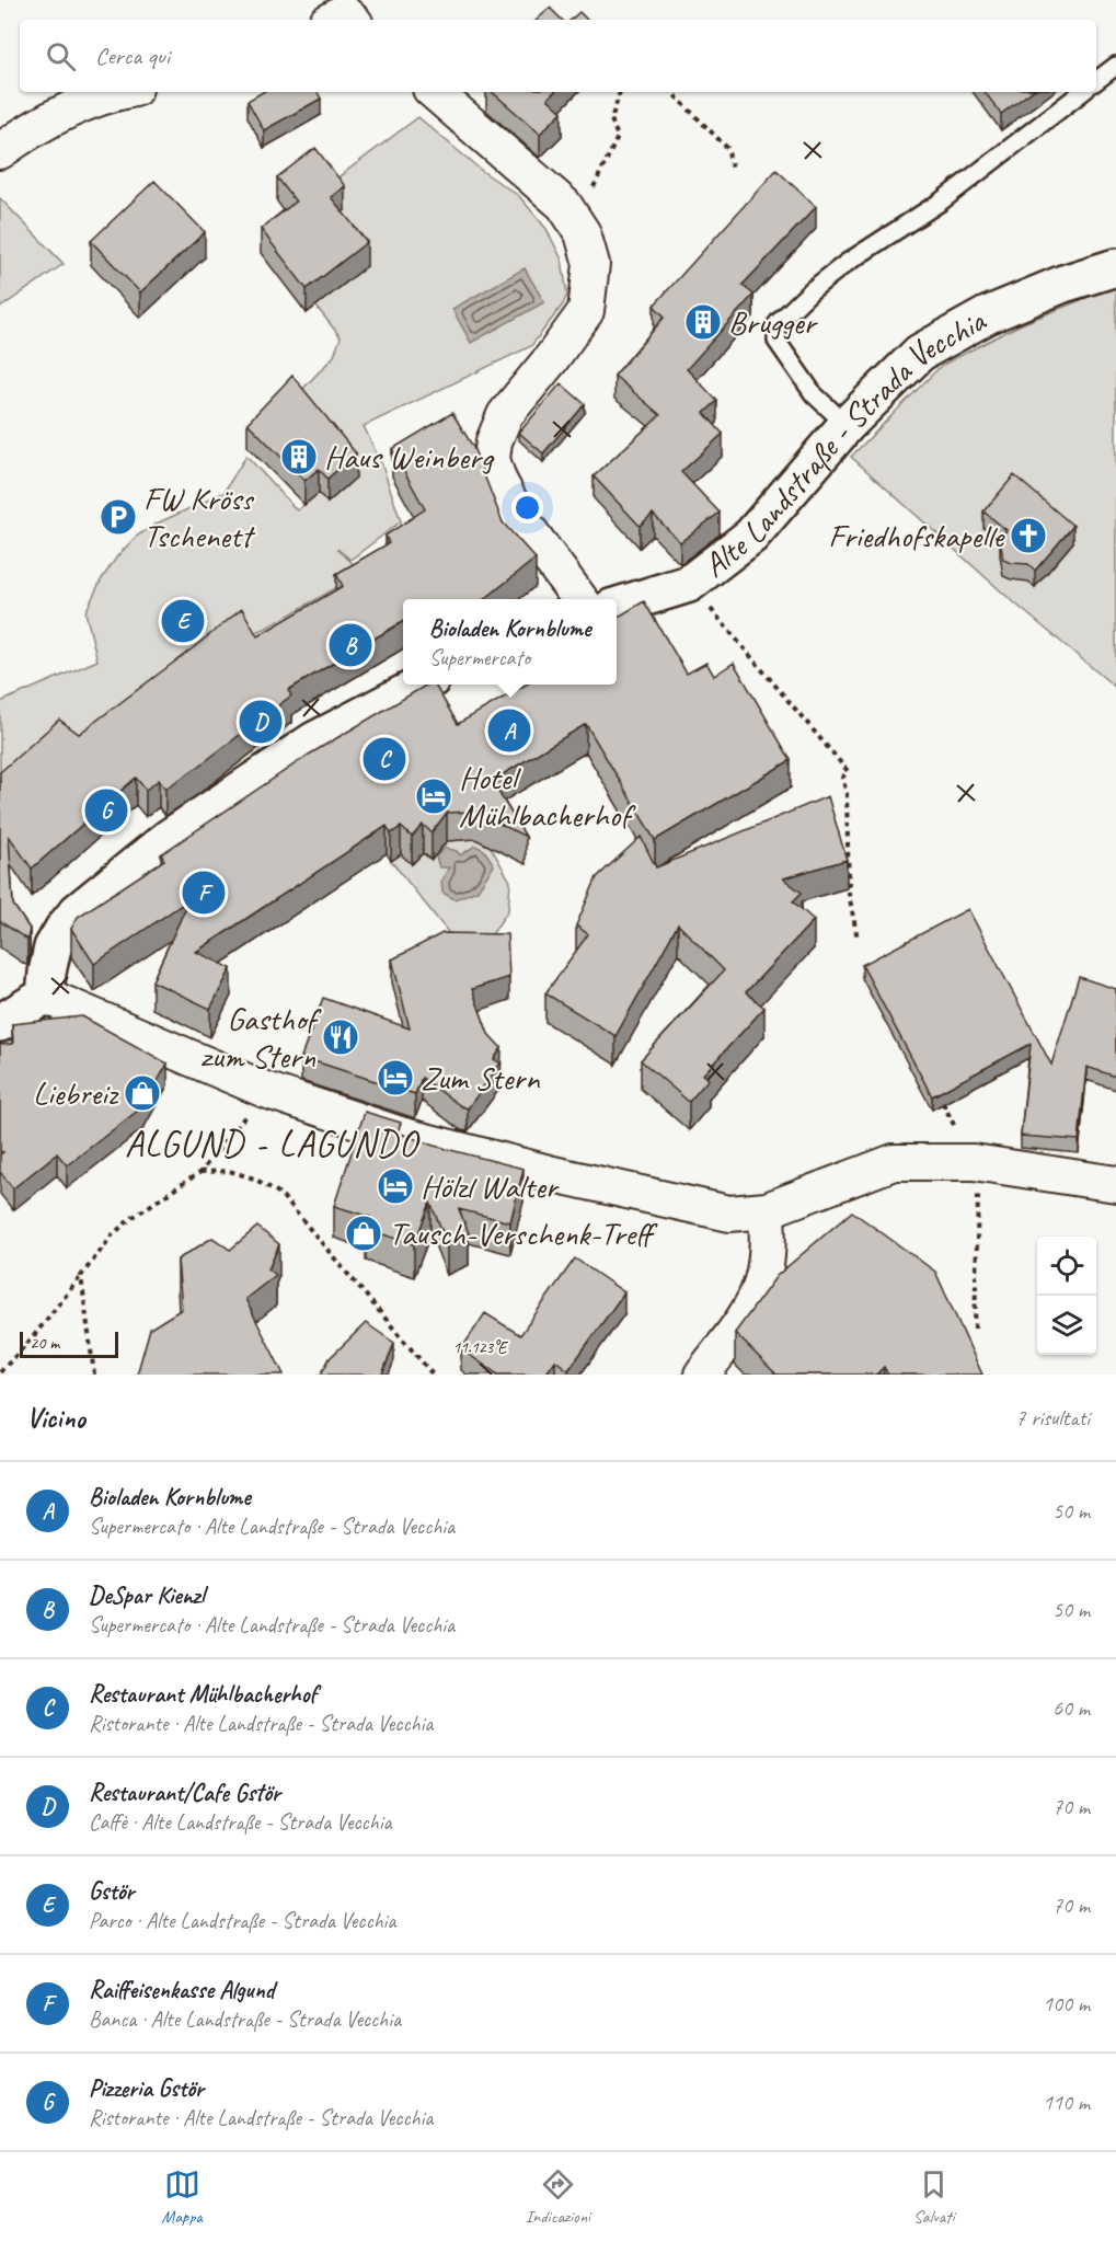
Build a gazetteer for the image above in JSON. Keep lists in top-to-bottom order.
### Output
{
  "streets": {
    "main road": ["Alte Landstraße - Strada Vecchia"]
  },
  "districts": ["ALGUND - LAGUNDO"],
  "places": {
    "building": ["Brugger", "Haus Weinberg"],
    "parking": ["FW Kröss Tschenett"],
    "church": ["Friedhofskapelle"],
    "hotel": ["Hotel Mühlbacherhof", "Zum Stern", "Hölzl Walter"],
    "restaurant": ["Gasthof zum Stern"],
    "shop": ["Liebreiz", "Tausch-Verschenk-Treff"]
  },
  "scale_bar": "20 m",
  "page": {
    "search": "Cerca qui",
    "pins": [
      "E",
      "B",
      "D",
      "A",
      "C",
      "G",
      "F"
    ],
    "popup": ["Bioladen Kornblume", "Supermercato"],
    "scale": "20 m",
    "heading": ["Vicino", "7 risultati"],
    "list": [
      {
        "mark": "A",
        "name": "Bioladen Kornblume",
        "note": "Supermercato · Alte Landstraße - Strada Vecchia",
        "value": "50 m"
      },
      {
        "mark": "B",
        "name": "DeSpar Kienzl",
        "note": "Supermercato · Alte Landstraße - Strada Vecchia",
        "value": "50 m"
      },
      {
        "mark": "C",
        "name": "Restaurant Mühlbacherhof",
        "note": "Ristorante · Alte Landstraße - Strada Vecchia",
        "value": "60 m"
      },
      {
        "mark": "D",
        "name": "Restaurant/Cafe Gstör",
        "note": "Caffè · Alte Landstraße - Strada Vecchia",
        "value": "70 m"
      },
      {
        "mark": "E",
        "name": "Gstör",
        "note": "Parco · Alte Landstraße - Strada Vecchia",
        "value": "70 m"
      },
      {
        "mark": "F",
        "name": "Raiffeisenkasse Algund",
        "note": "Banca · Alte Landstraße - Strada Vecchia",
        "value": "100 m"
      },
      {
        "mark": "G",
        "name": "Pizzeria Gstör",
        "note": "Ristorante · Alte Landstraße - Strada Vecchia",
        "value": "110 m"
      }
    ],
    "nav": ["Mappa", "Indicazioni", "Salvati"]
  },
  "coordinates": ["11.123°E"]
}
